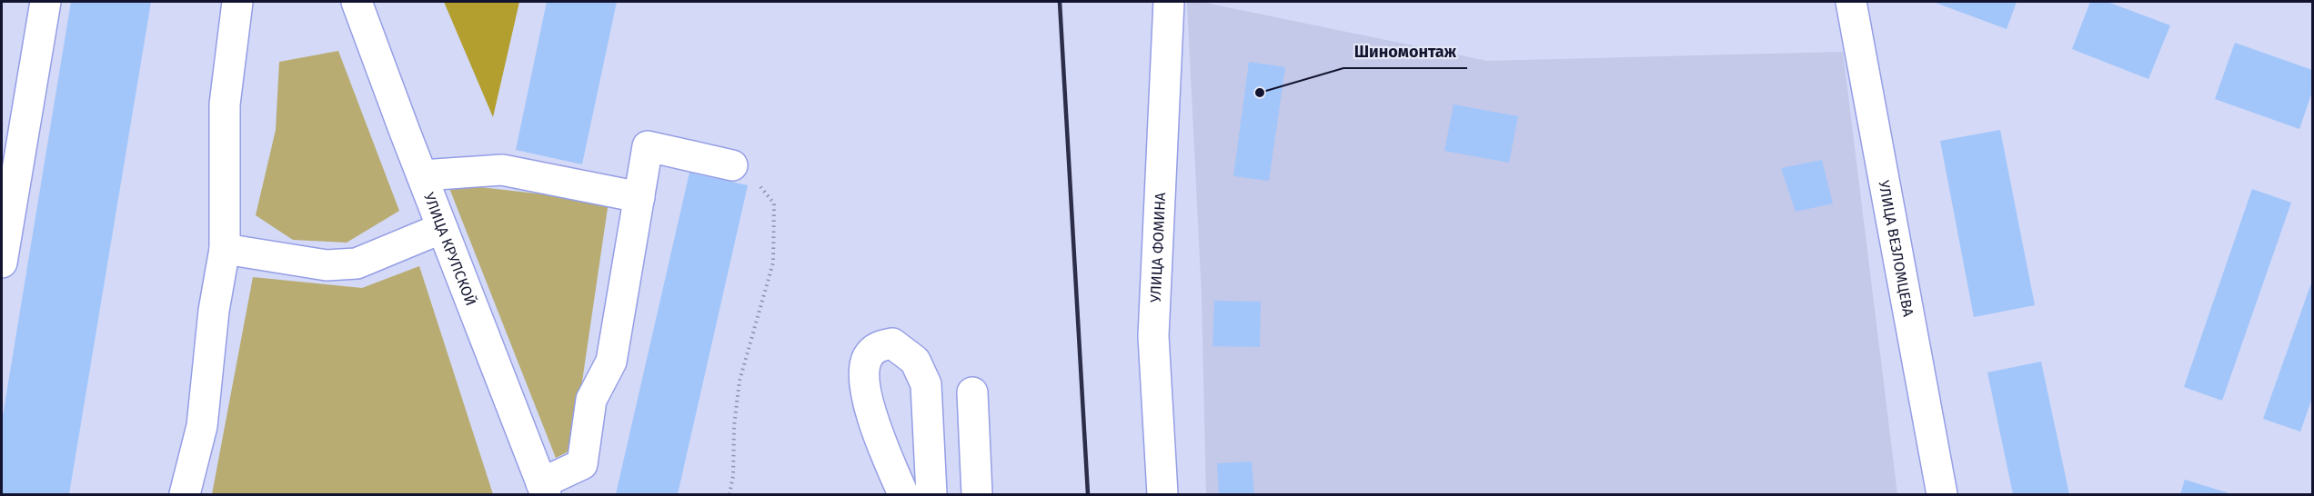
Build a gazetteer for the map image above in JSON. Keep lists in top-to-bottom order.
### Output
{
  "streets": {
    "street": ["УЛИЦА ФОМИНА", "УЛИЦА ВЕЗЛОМЦЕВА", "УЛИЦА КРУПСКОЙ"]
  },
  "places": ["Шиномонтаж"]
}
